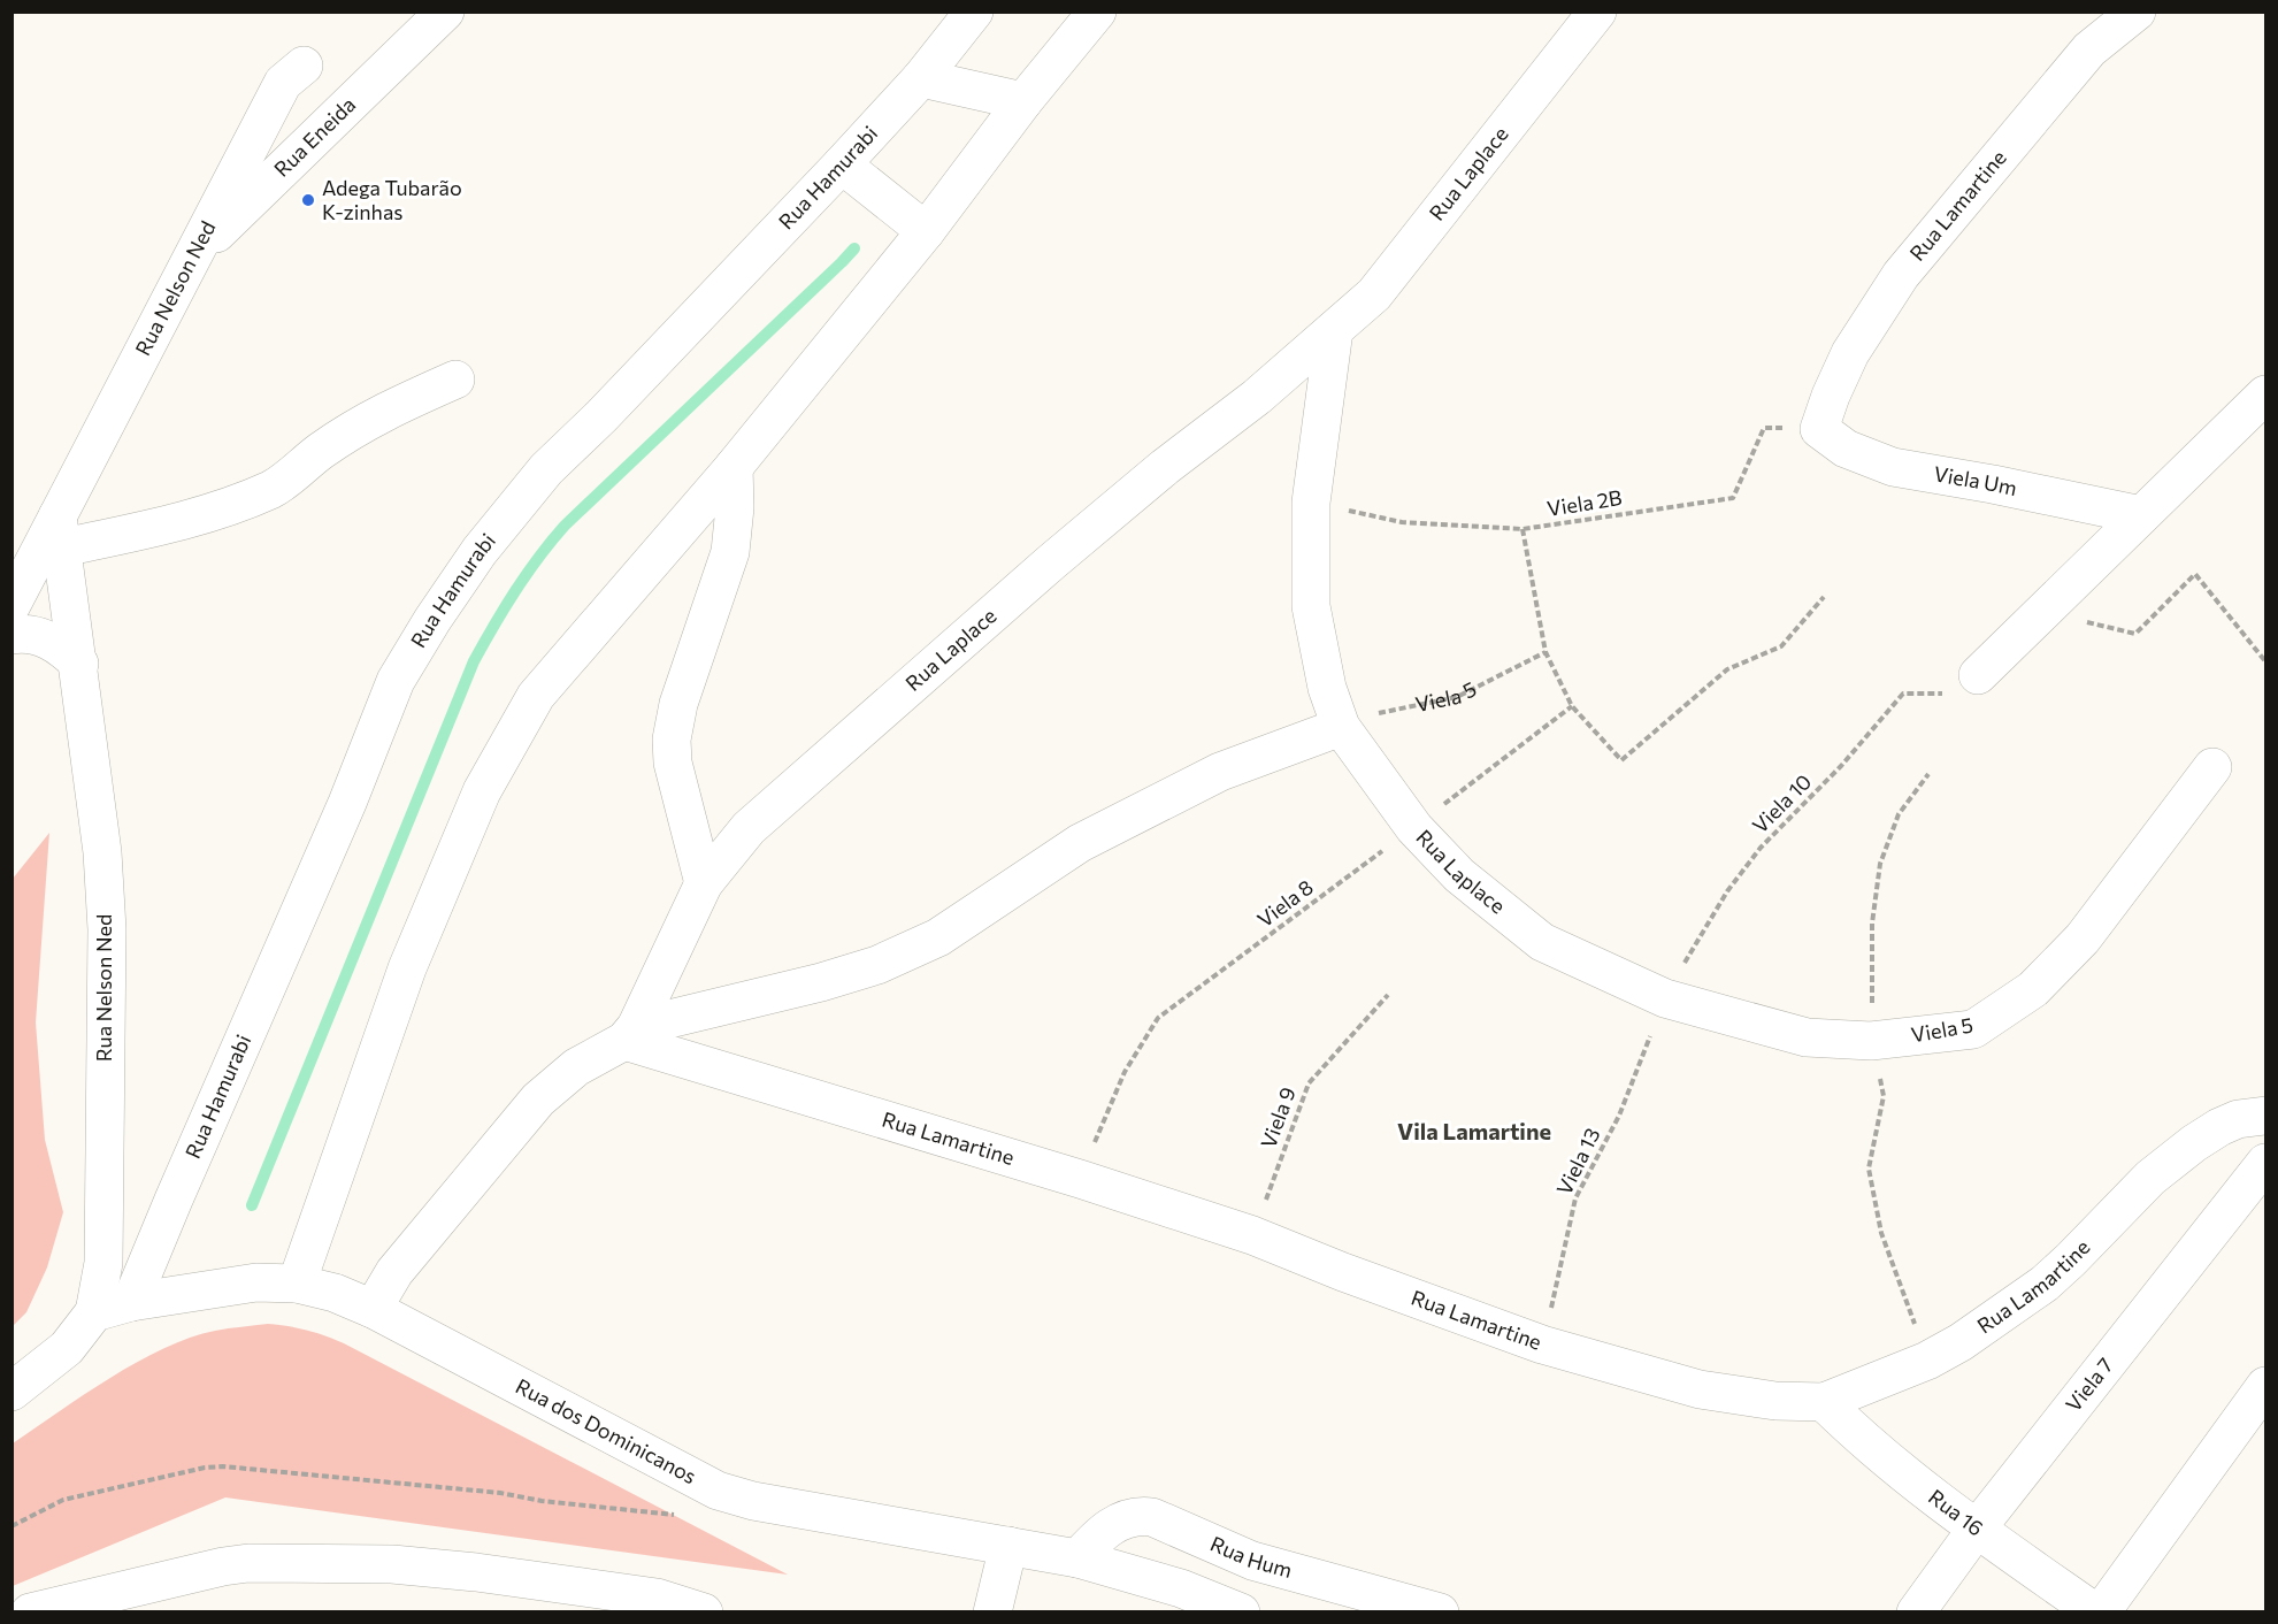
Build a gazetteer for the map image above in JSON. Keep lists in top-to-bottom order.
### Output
{
  "streets": {
    "street": [
      "Rua Eneida",
      "Rua Laplace",
      "Rua Hamurabi",
      "Rua Lamartine",
      "Rua Nelson Ned",
      "Viela Um",
      "Viela 5",
      "Viela 7",
      "Rua dos Dominicanos",
      "Rua 16",
      "Rua Hum"
    ],
    "path": [
      "Viela 2B",
      "Viela 10",
      "Viela 8",
      "Viela 9",
      "Viela 13"
    ]
  },
  "crossings": [
    ["Rua Eneida", "Rua Nelson Ned"],
    ["Rua Laplace", "Rua Lamartine"],
    ["Rua Laplace", "Viela 2B"],
    ["Rua Laplace", "Viela 5"],
    ["Rua Laplace", "Viela 8"],
    ["Rua Hamurabi", "Rua dos Dominicanos"],
    ["Rua Lamartine", "Viela Um"],
    ["Rua Lamartine", "Viela 2B"],
    ["Rua Lamartine", "Viela 8"],
    ["Rua Lamartine", "Viela 9"],
    ["Rua Lamartine", "Viela 13"],
    ["Rua Lamartine", "Rua 16"],
    ["Rua Nelson Ned", "Rua dos Dominicanos"],
    ["Viela Um", "Viela 2B"],
    ["Viela 5", "Viela 10"],
    ["Viela 5", "Viela 13"],
    ["Viela 10", "Viela 13"],
    ["Viela 7", "Rua 16"],
    ["Rua dos Dominicanos", "Rua Hum"]
  ],
  "districts": ["Vila Lamartine"],
  "places": ["Adega Tubarão K-zinhas"]
}
